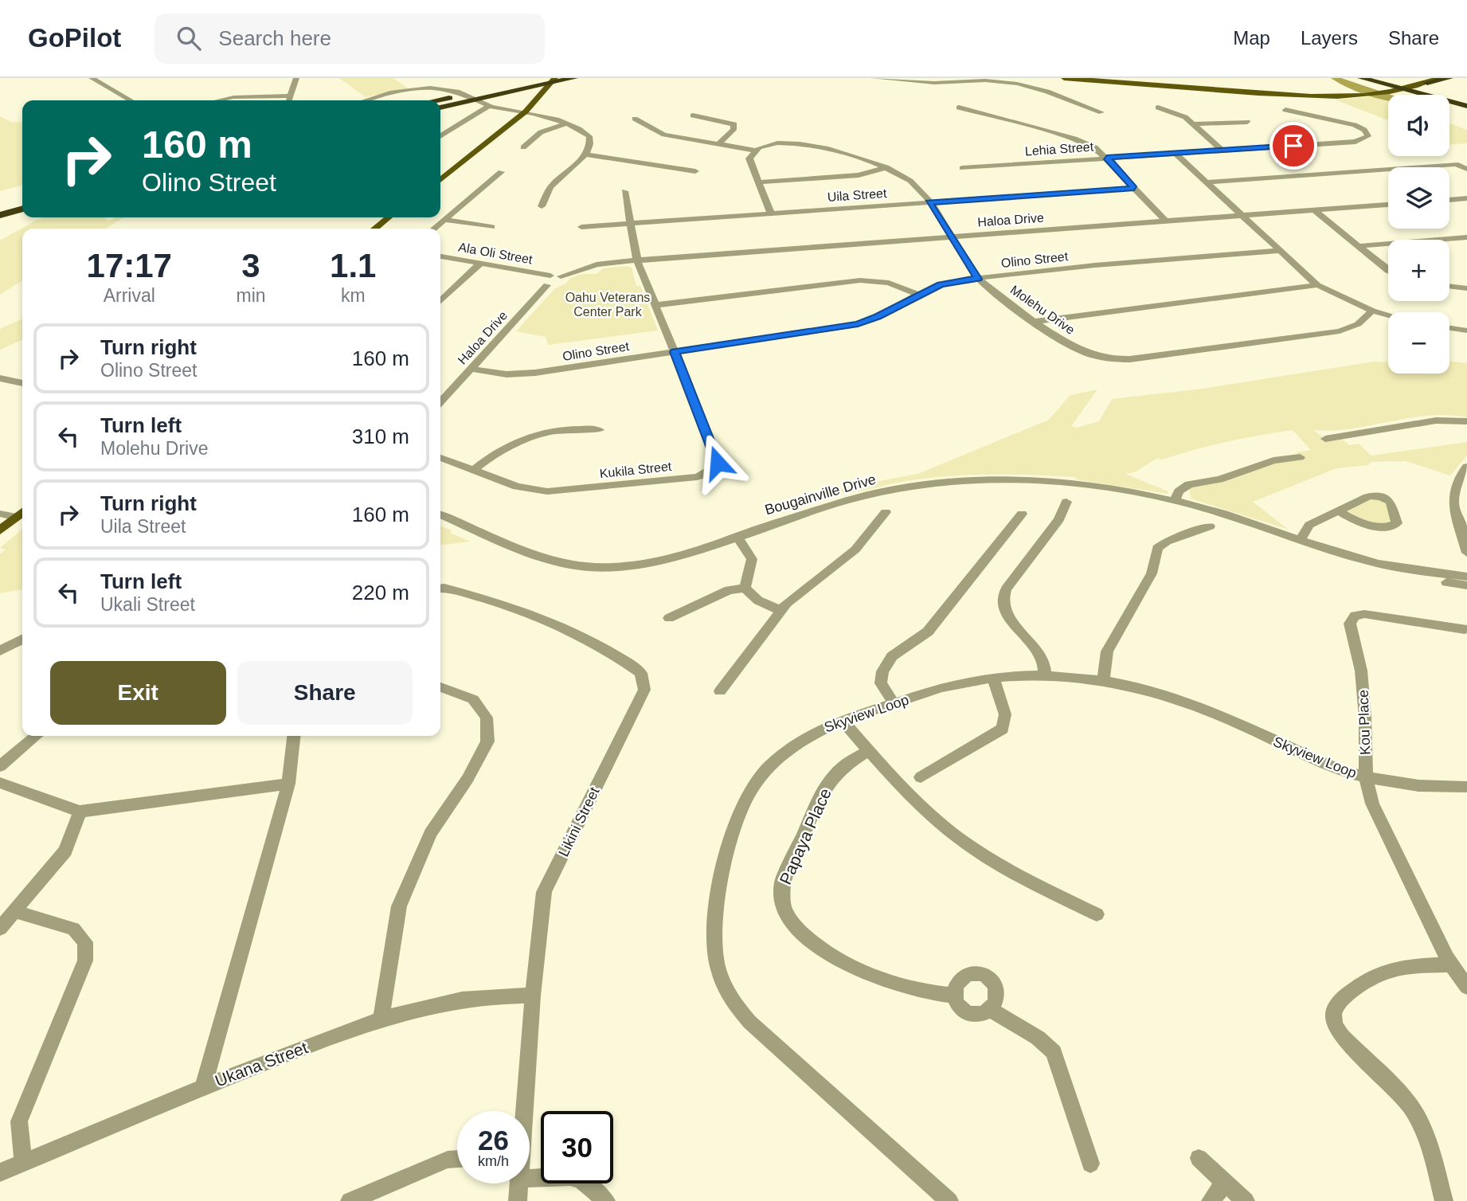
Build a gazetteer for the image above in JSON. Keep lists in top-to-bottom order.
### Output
{
  "streets": {
    "street": [
      "Lehia Street",
      "Uila Street",
      "Haloa Drive",
      "Ala Oli Street",
      "Olino Street",
      "Molehu Drive",
      "Kukila Street",
      "Bougainville Drive",
      "Skyview Loop",
      "Kou Place",
      "Likini Street",
      "Papaya Place",
      "Ukana Street"
    ]
  },
  "crossings": [
    ["Uila Street", "Molehu Drive"],
    ["Uila Street", "Kukila Street"],
    ["Haloa Drive", "Ala Oli Street"],
    ["Haloa Drive", "Olino Street"],
    ["Haloa Drive", "Molehu Drive"],
    ["Haloa Drive", "Kukila Street"],
    ["Olino Street", "Molehu Drive"],
    ["Olino Street", "Kukila Street"],
    ["Skyview Loop", "Kou Place"],
    ["Likini Street", "Ukana Street"]
  ],
  "parks": ["Oahu Veterans Center Park"],
  "page": {
    "header": "GoPilot",
    "search": "Search here",
    "nav": ["Map", "Layers", "Share"],
    "map_buttons": ["+", "−"],
    "turn": ["160 m", "Olino Street"],
    "eta": [
      "17:17",
      "Arrival",
      "3",
      "min",
      "1.1",
      "km"
    ],
    "list": [
      {
        "name": "Turn right",
        "note": "Olino Street",
        "value": "160 m"
      },
      {
        "name": "Turn left",
        "note": "Molehu Drive",
        "value": "310 m"
      },
      {
        "name": "Turn right",
        "note": "Uila Street",
        "value": "160 m"
      },
      {
        "name": "Turn left",
        "note": "Ukali Street",
        "value": "220 m"
      }
    ],
    "buttons": ["Exit", "Share"],
    "speed": "26 km/h",
    "limit": "30"
  }
}
